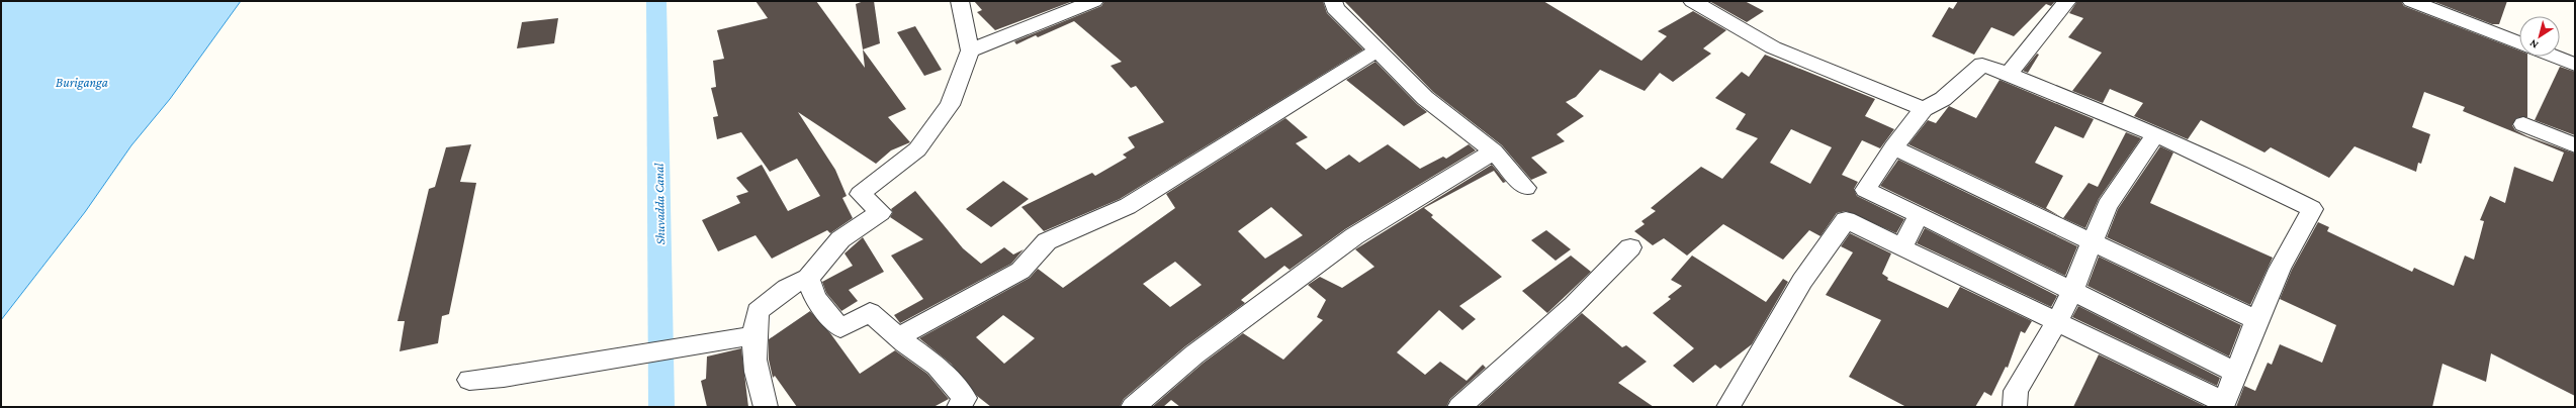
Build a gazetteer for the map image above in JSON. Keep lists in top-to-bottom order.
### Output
{
  "water": ["Buriganga", "Shuvadda Canal"],
  "north": "bottom left"
}
